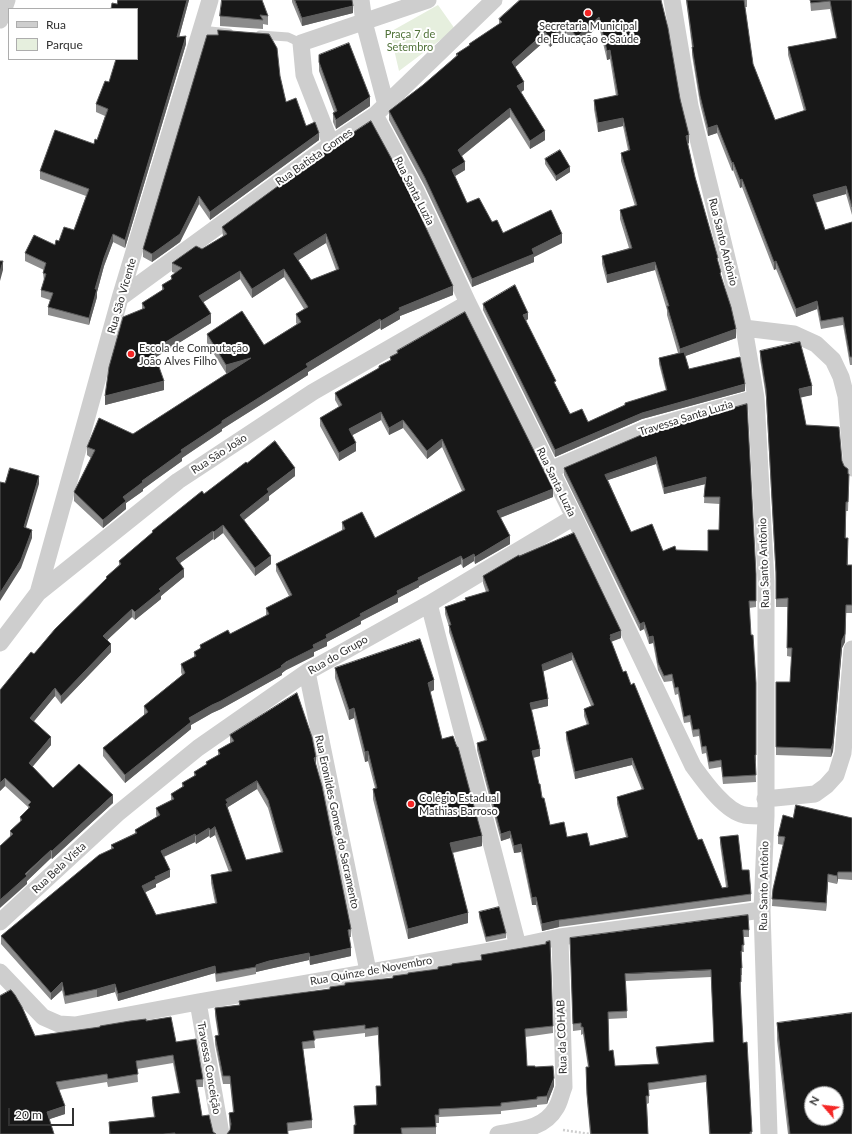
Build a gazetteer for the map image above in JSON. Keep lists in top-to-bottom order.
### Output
{
  "streets": {
    "street": [
      "Rua Batista Gomes",
      "Rua Santa Luzia",
      "Rua Santo Antônio",
      "Rua São Vicente",
      "Travessa Santa Luzia",
      "Rua São João",
      "Rua do Grupo",
      "Rua Eronildes Gomes do Sacramento",
      "Rua Bela Vista",
      "Rua Quinze de Novembro",
      "Rua da COHAB",
      "Travessa Conceição"
    ]
  },
  "crossings": [
    ["Rua Batista Gomes", "Rua Santa Luzia"],
    ["Rua Batista Gomes", "Rua São Vicente"],
    ["Rua Santa Luzia", "Rua Santo Antônio"],
    ["Rua Santa Luzia", "Travessa Santa Luzia"],
    ["Rua Santa Luzia", "Rua São João"],
    ["Rua Santa Luzia", "Rua do Grupo"],
    ["Rua Santo Antônio", "Travessa Santa Luzia"],
    ["Rua Santo Antônio", "Rua Quinze de Novembro"],
    ["Rua São Vicente", "Rua São João"],
    ["Rua do Grupo", "Rua Eronildes Gomes do Sacramento"],
    ["Rua do Grupo", "Rua Bela Vista"],
    ["Rua Eronildes Gomes do Sacramento", "Rua Quinze de Novembro"],
    ["Rua Quinze de Novembro", "Rua da COHAB"],
    ["Rua Quinze de Novembro", "Travessa Conceição"]
  ],
  "parks": ["Praça 7 de Setembro"],
  "places": ["Secretaria Municipal de Educação e Saúde", "Escola de Computação João Alves Filho", "Colégio Estadual Mathias Barroso"],
  "legend": ["Rua", "Parque"],
  "scale_bar": "20 m",
  "north": "top left"
}
